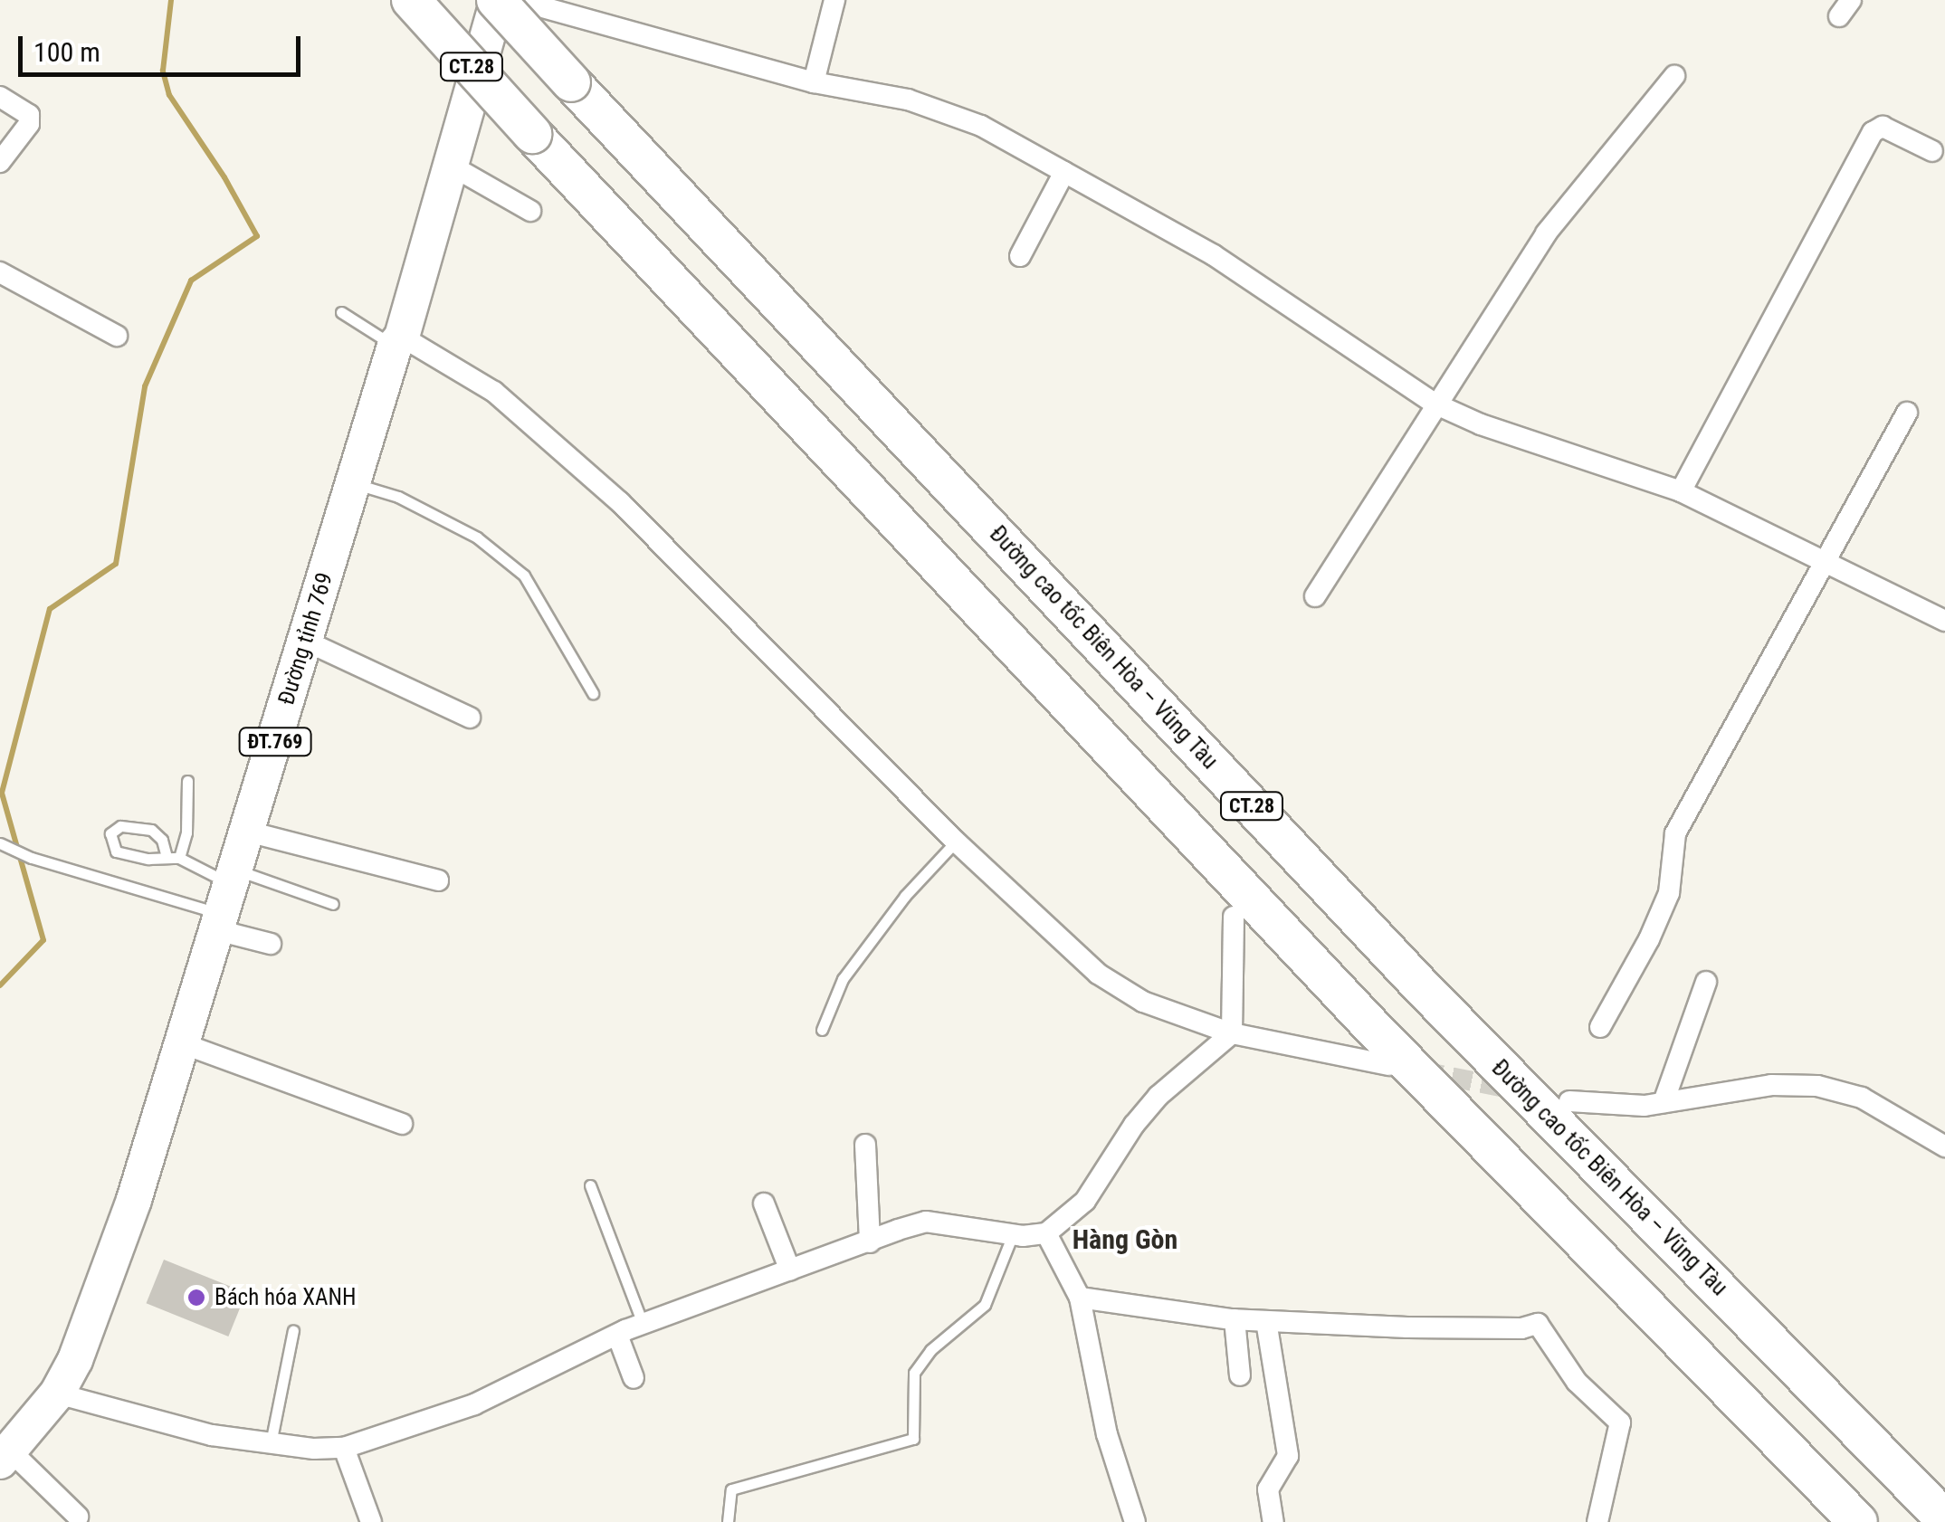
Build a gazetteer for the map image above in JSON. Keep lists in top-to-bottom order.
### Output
{
  "streets": {
    "highway": ["CT.28", "Đường cao tốc Biên Hòa – Vũng Tàu"],
    "main road": ["Đường tỉnh 769", "ĐT.769"]
  },
  "crossings": [
    ["Đường tỉnh 769", "Đường cao tốc Biên Hòa – Vũng Tàu"]
  ],
  "districts": ["Hàng Gòn"],
  "places": ["Bách hóa XANH"],
  "scale_bar": "100 m"
}
